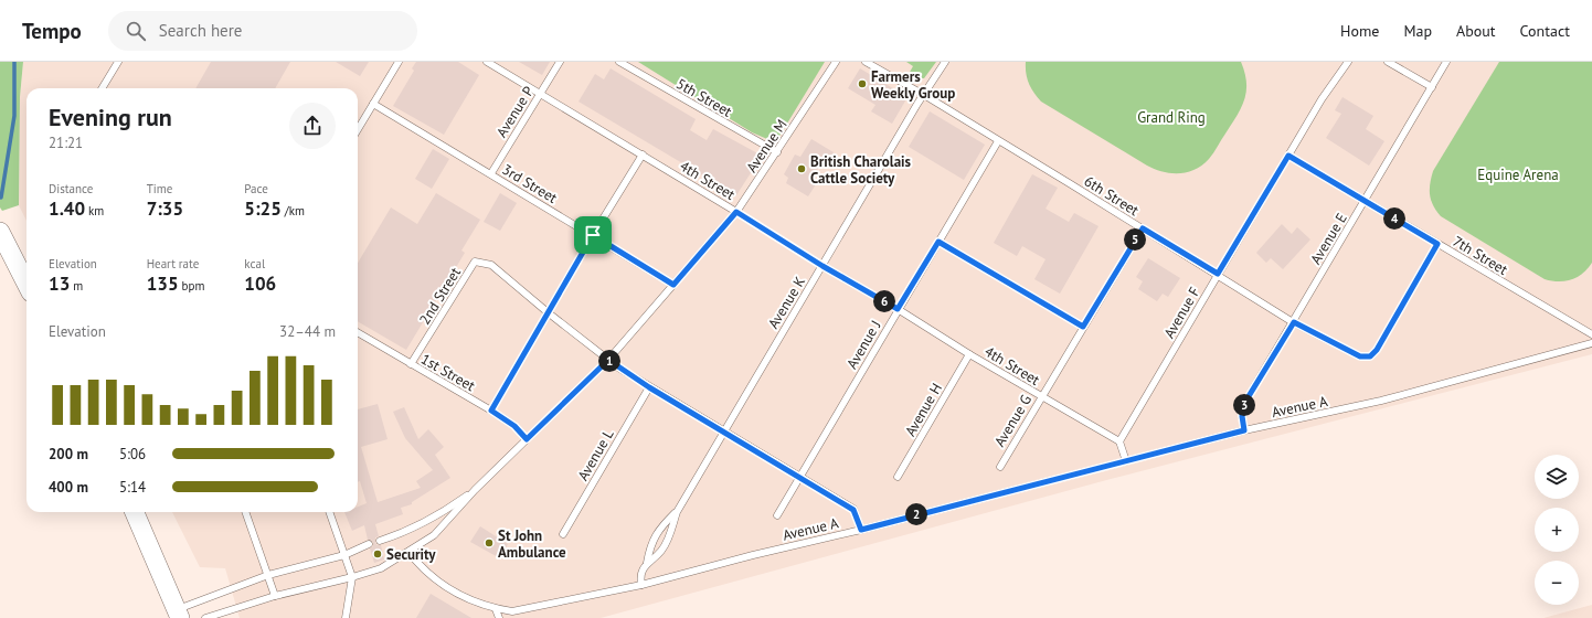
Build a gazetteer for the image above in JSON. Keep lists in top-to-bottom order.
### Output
{
  "streets": {
    "lane": [
      "5th Street",
      "Avenue P",
      "Avenue M",
      "4th Street",
      "3rd Street",
      "6th Street",
      "Avenue E",
      "7th Street",
      "2nd Street",
      "Avenue K",
      "Avenue F",
      "Avenue J",
      "1st Street",
      "Avenue A",
      "Avenue H",
      "Avenue G",
      "Avenue L"
    ]
  },
  "crossings": [
    ["5th Street", "Avenue M"],
    ["Avenue P", "4th Street"],
    ["Avenue P", "3rd Street"],
    ["Avenue M", "4th Street"],
    ["Avenue M", "3rd Street"],
    ["Avenue M", "2nd Street"],
    ["Avenue M", "1st Street"],
    ["4th Street", "Avenue K"],
    ["4th Street", "Avenue F"],
    ["4th Street", "Avenue J"],
    ["4th Street", "Avenue H"],
    ["4th Street", "Avenue G"],
    ["6th Street", "Avenue E"],
    ["6th Street", "7th Street"],
    ["6th Street", "Avenue K"],
    ["6th Street", "Avenue F"],
    ["6th Street", "Avenue J"],
    ["6th Street", "Avenue G"],
    ["Avenue E", "7th Street"],
    ["Avenue E", "Avenue A"],
    ["7th Street", "Avenue F"],
    ["2nd Street", "Avenue K"],
    ["2nd Street", "Avenue J"],
    ["2nd Street", "1st Street"],
    ["2nd Street", "Avenue A"],
    ["2nd Street", "Avenue L"],
    ["Avenue K", "Avenue A"]
  ],
  "parks": ["Grand Ring", "Equine Arena"],
  "places": [
    "Farmers Weekly Group",
    "British Charolais Cattle Society",
    "St John Ambulance",
    "Security"
  ],
  "page": {
    "header": "Tempo",
    "search": "Search here",
    "nav": [
      "Home",
      "Map",
      "About",
      "Contact"
    ],
    "heading": ["Evening run", "21:21"],
    "stats": [
      ["Distance", "1.40 km"],
      ["Time", "7:35"],
      ["Pace", "5:25 /km"],
      ["Elevation", "13 m"],
      ["Heart rate", "135 bpm"],
      ["kcal", "106"]
    ],
    "pins": [
      "4",
      "5",
      "6",
      "1",
      "3",
      "2"
    ],
    "chart": ["Elevation", "32–44 m"],
    "list": [
      {
        "name": "200 m",
        "note": "5:06"
      },
      {
        "name": "400 m",
        "note": "5:14"
      }
    ],
    "map_buttons": ["+", "−"]
  }
}
